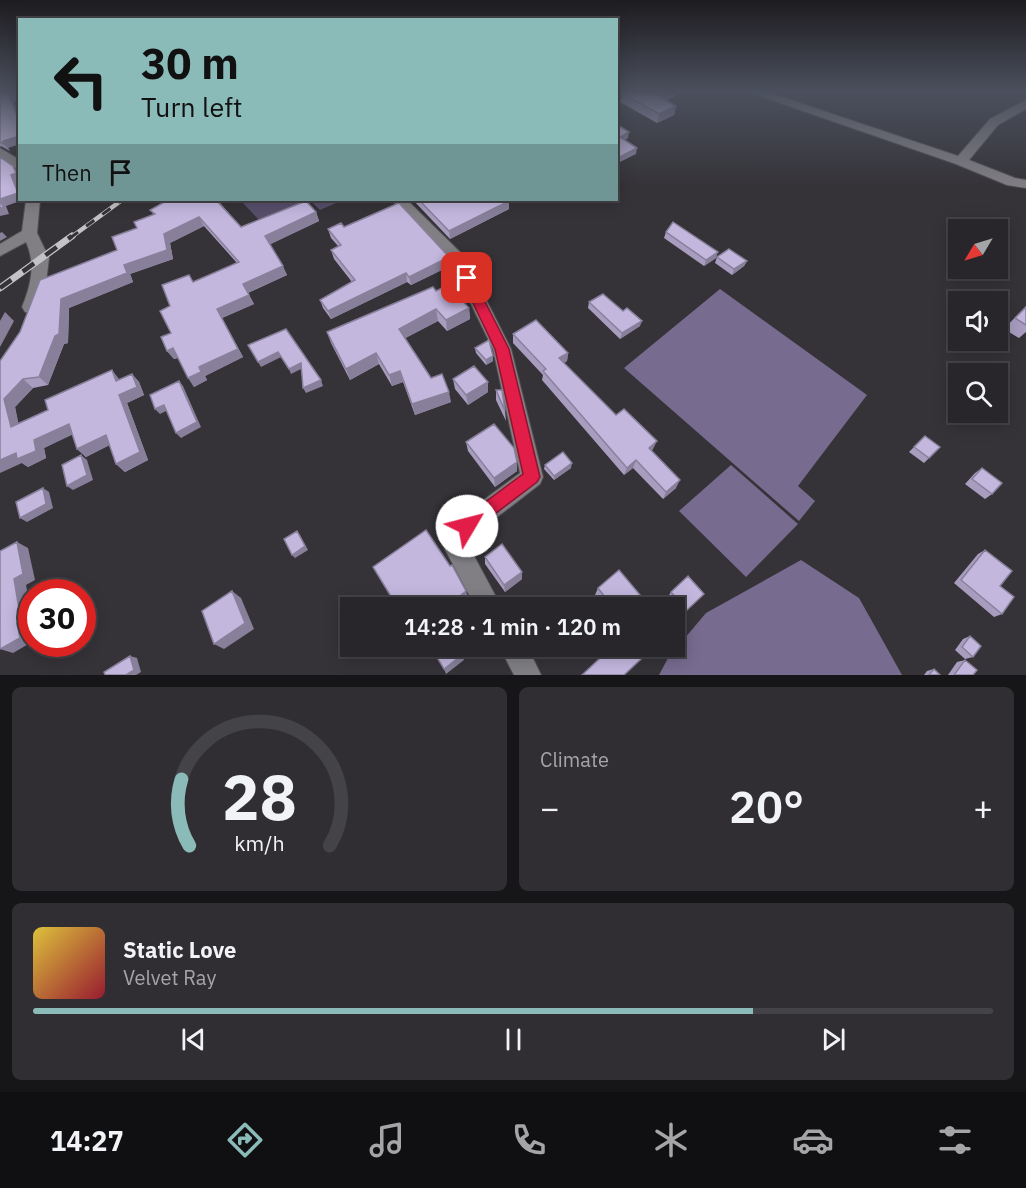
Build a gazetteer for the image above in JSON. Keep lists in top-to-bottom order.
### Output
{
  "north": "bottom left",
  "page": {
    "turn": ["30 m", "Turn left"],
    "then": "Then",
    "limit": "30",
    "trip": "14:28 · 1 min · 120 m",
    "tile": "Climate",
    "heat": ["−", "20°", "+"],
    "song": ["Static Love", "Velvet Ray"],
    "tabs": "14:27",
    "gauge": ["28", "km/h"]
  }
}
